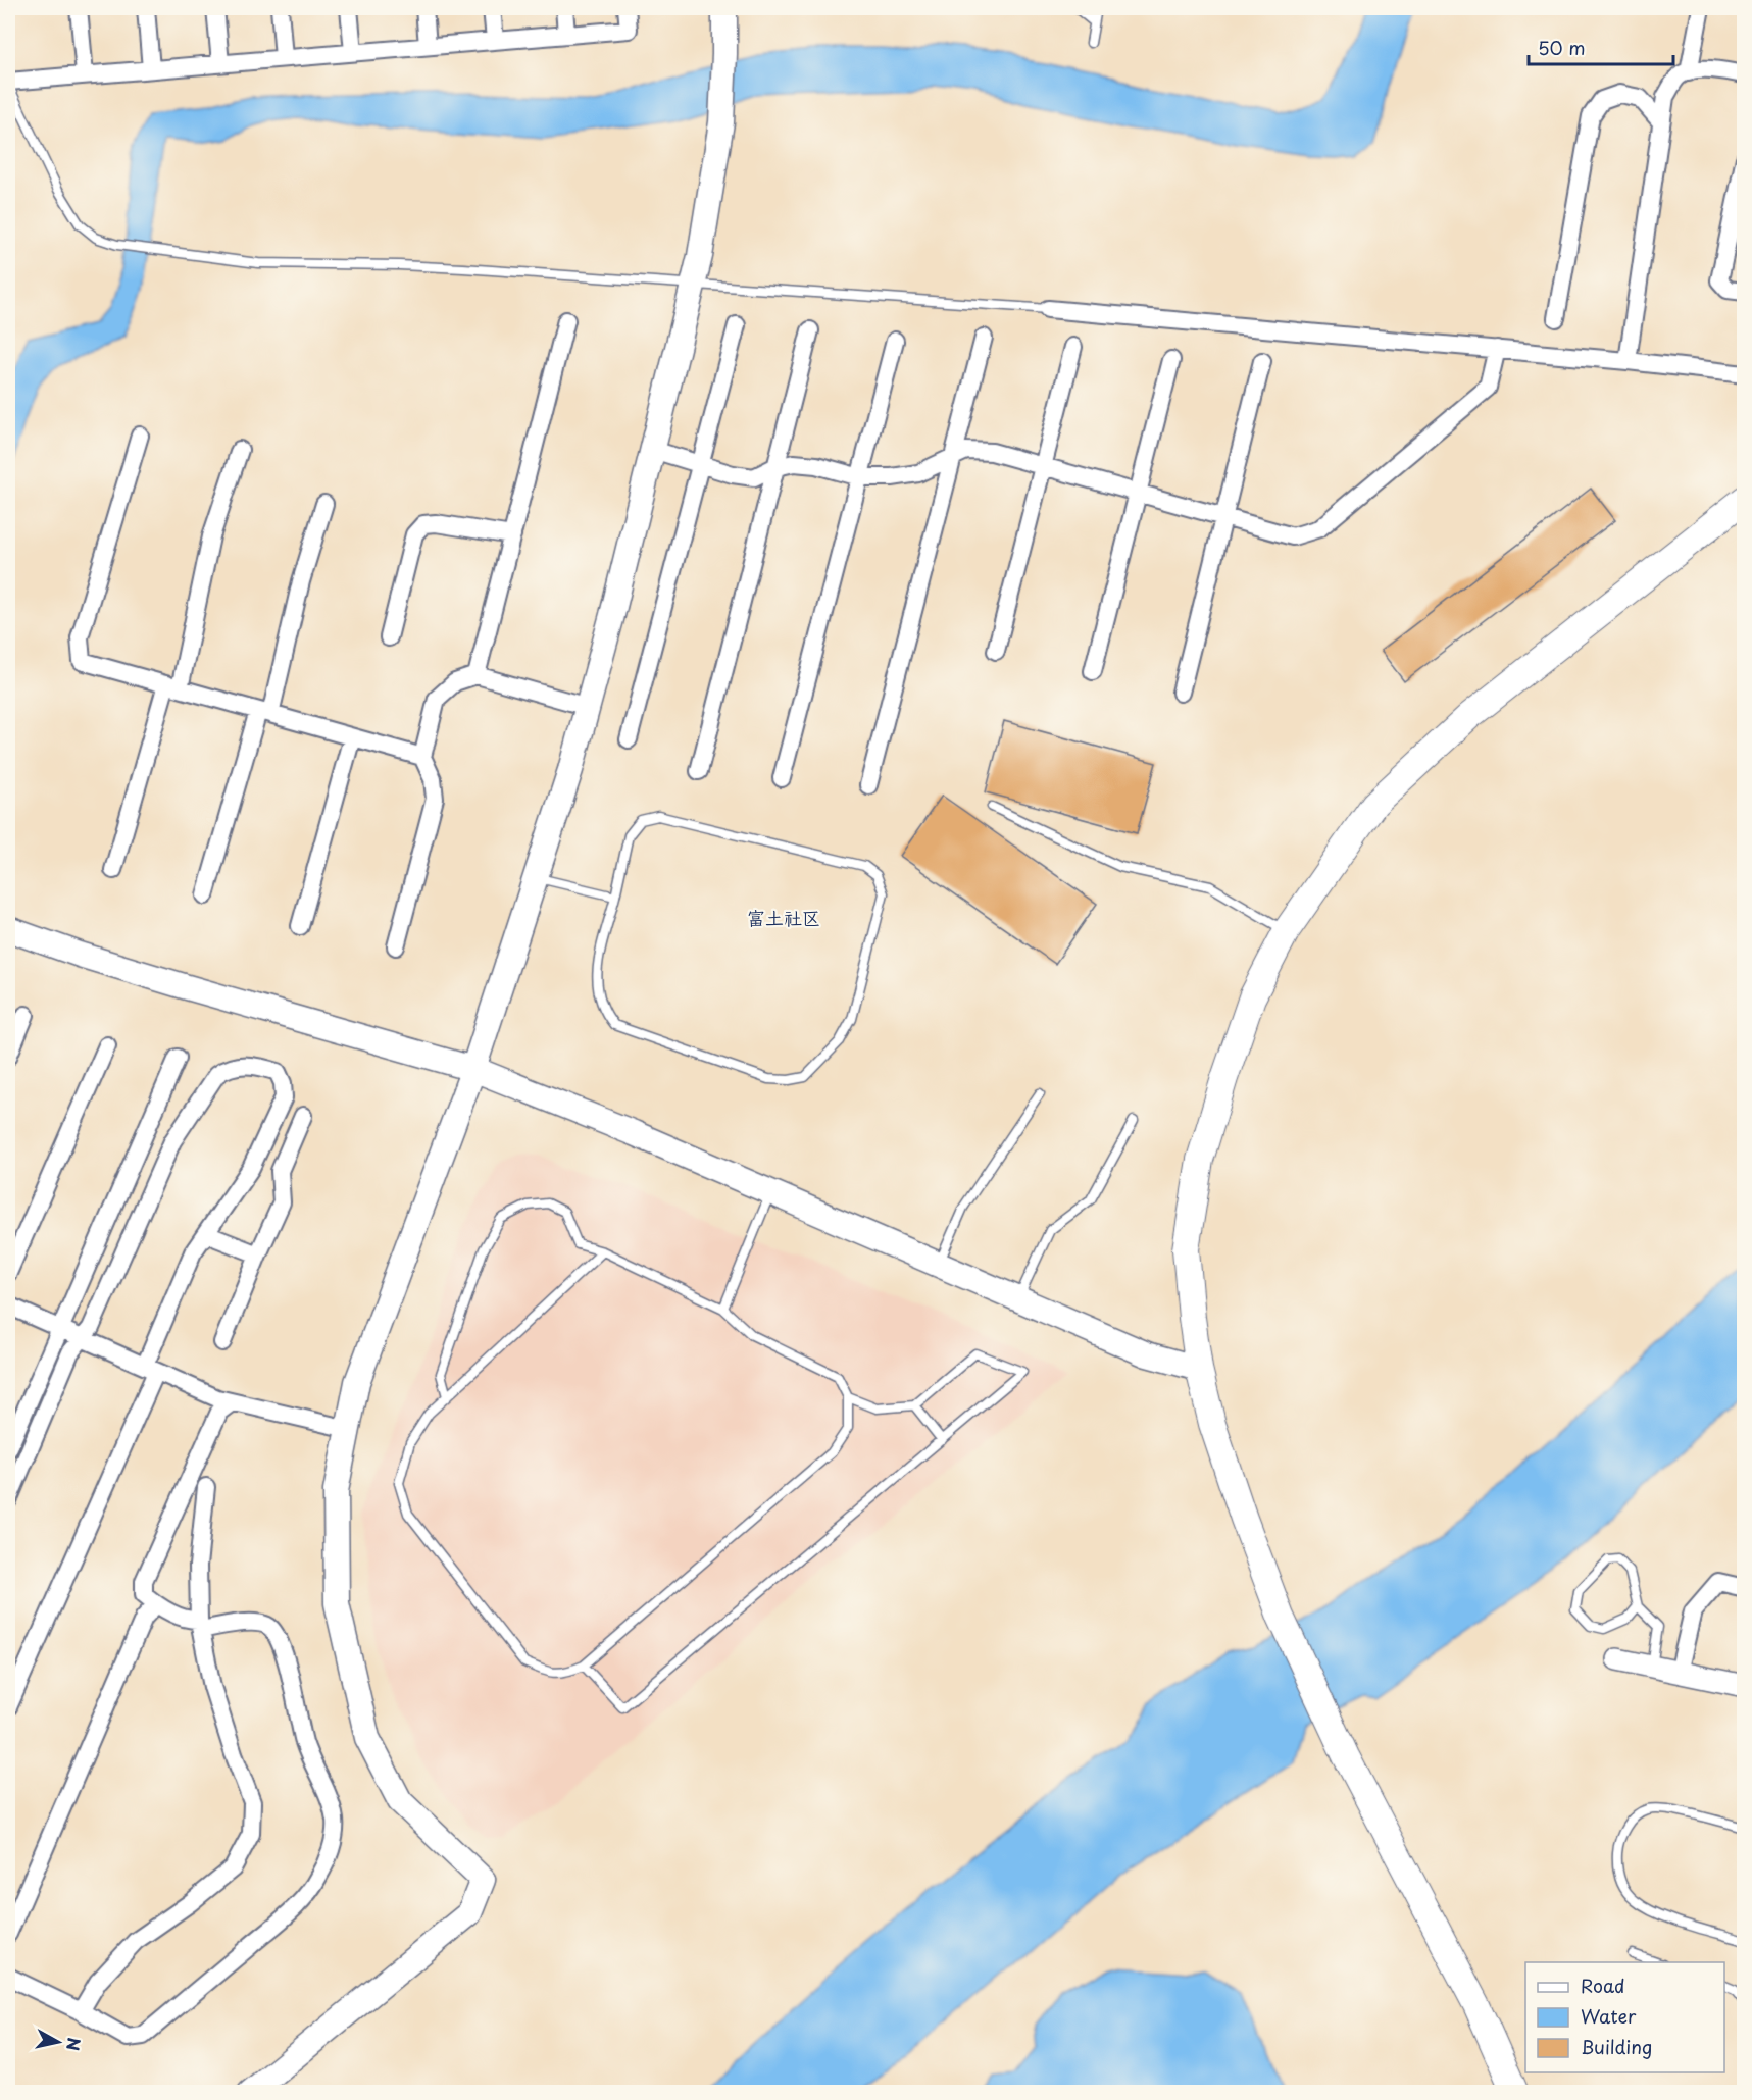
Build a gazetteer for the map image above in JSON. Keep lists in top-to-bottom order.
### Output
{
  "districts": ["富土社区"],
  "legend": ["Road", "Water", "Building"],
  "scale_bar": "50 m",
  "north": "right"
}
